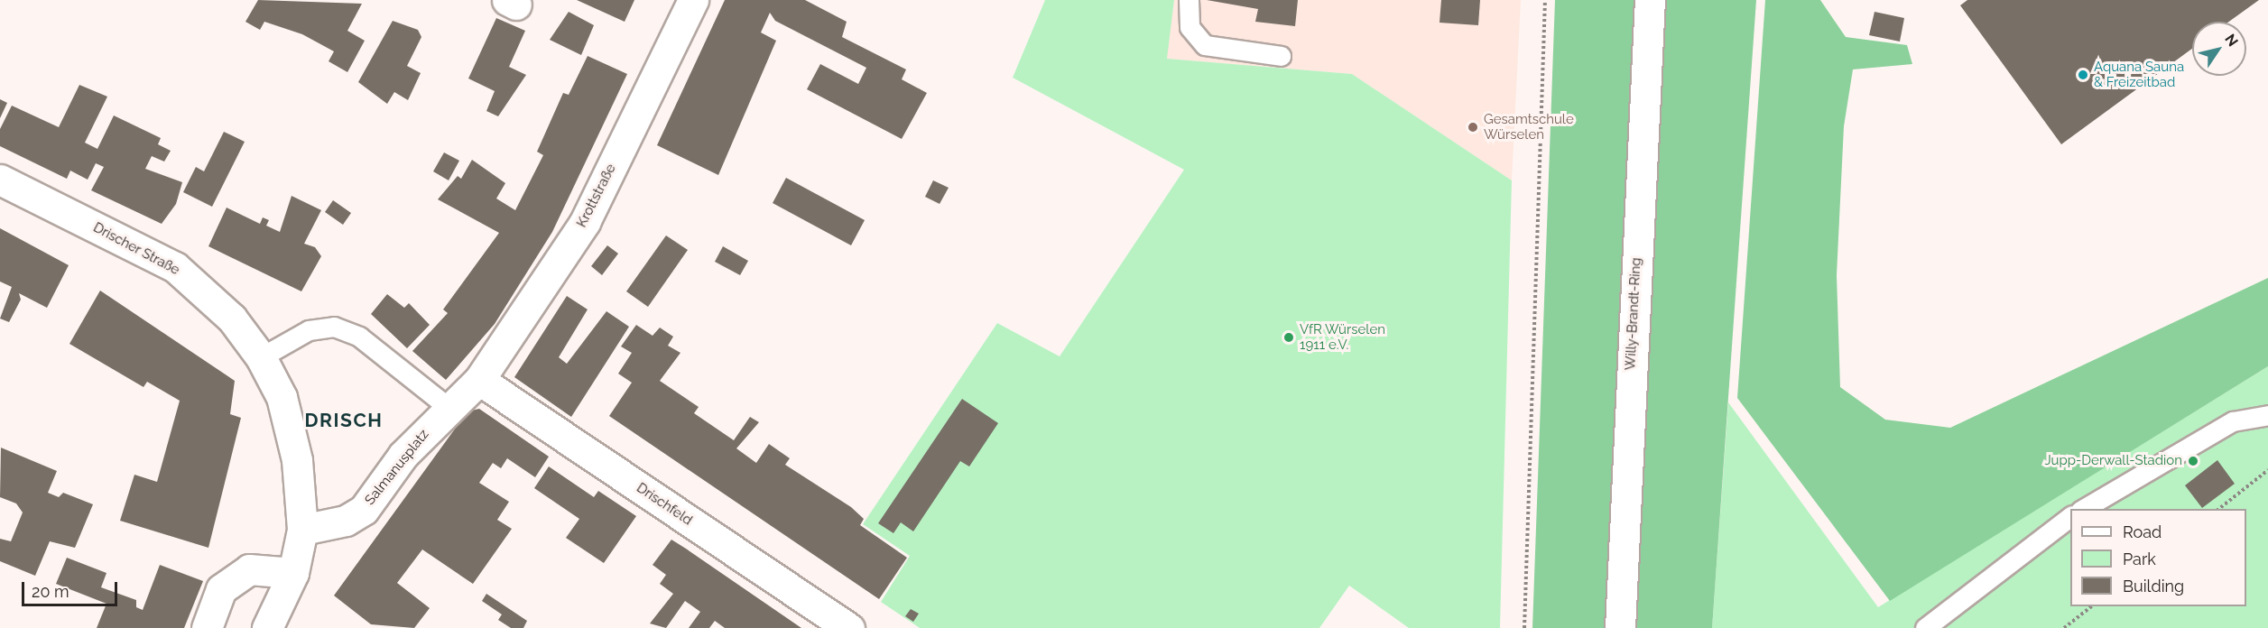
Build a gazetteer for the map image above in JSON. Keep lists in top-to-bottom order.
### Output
{
  "streets": {
    "street": [
      "Krottstraße",
      "Drischer Straße",
      "Willy-Brandt-Ring",
      "Salmanusplatz",
      "Drischfeld"
    ]
  },
  "crossings": [
    ["Krottstraße", "Salmanusplatz"],
    ["Krottstraße", "Drischfeld"],
    ["Drischer Straße", "Salmanusplatz"],
    ["Salmanusplatz", "Drischfeld"]
  ],
  "districts": ["DRISCH"],
  "places": [
    "Aquana Sauna & Freizeitbad",
    "Gesamtschule Würselen",
    "VfR Würselen 1911 e.V.",
    "Jupp-Derwall-Stadion"
  ],
  "legend": ["Road", "Park", "Building"],
  "scale_bar": "20 m",
  "north": "top right"
}
